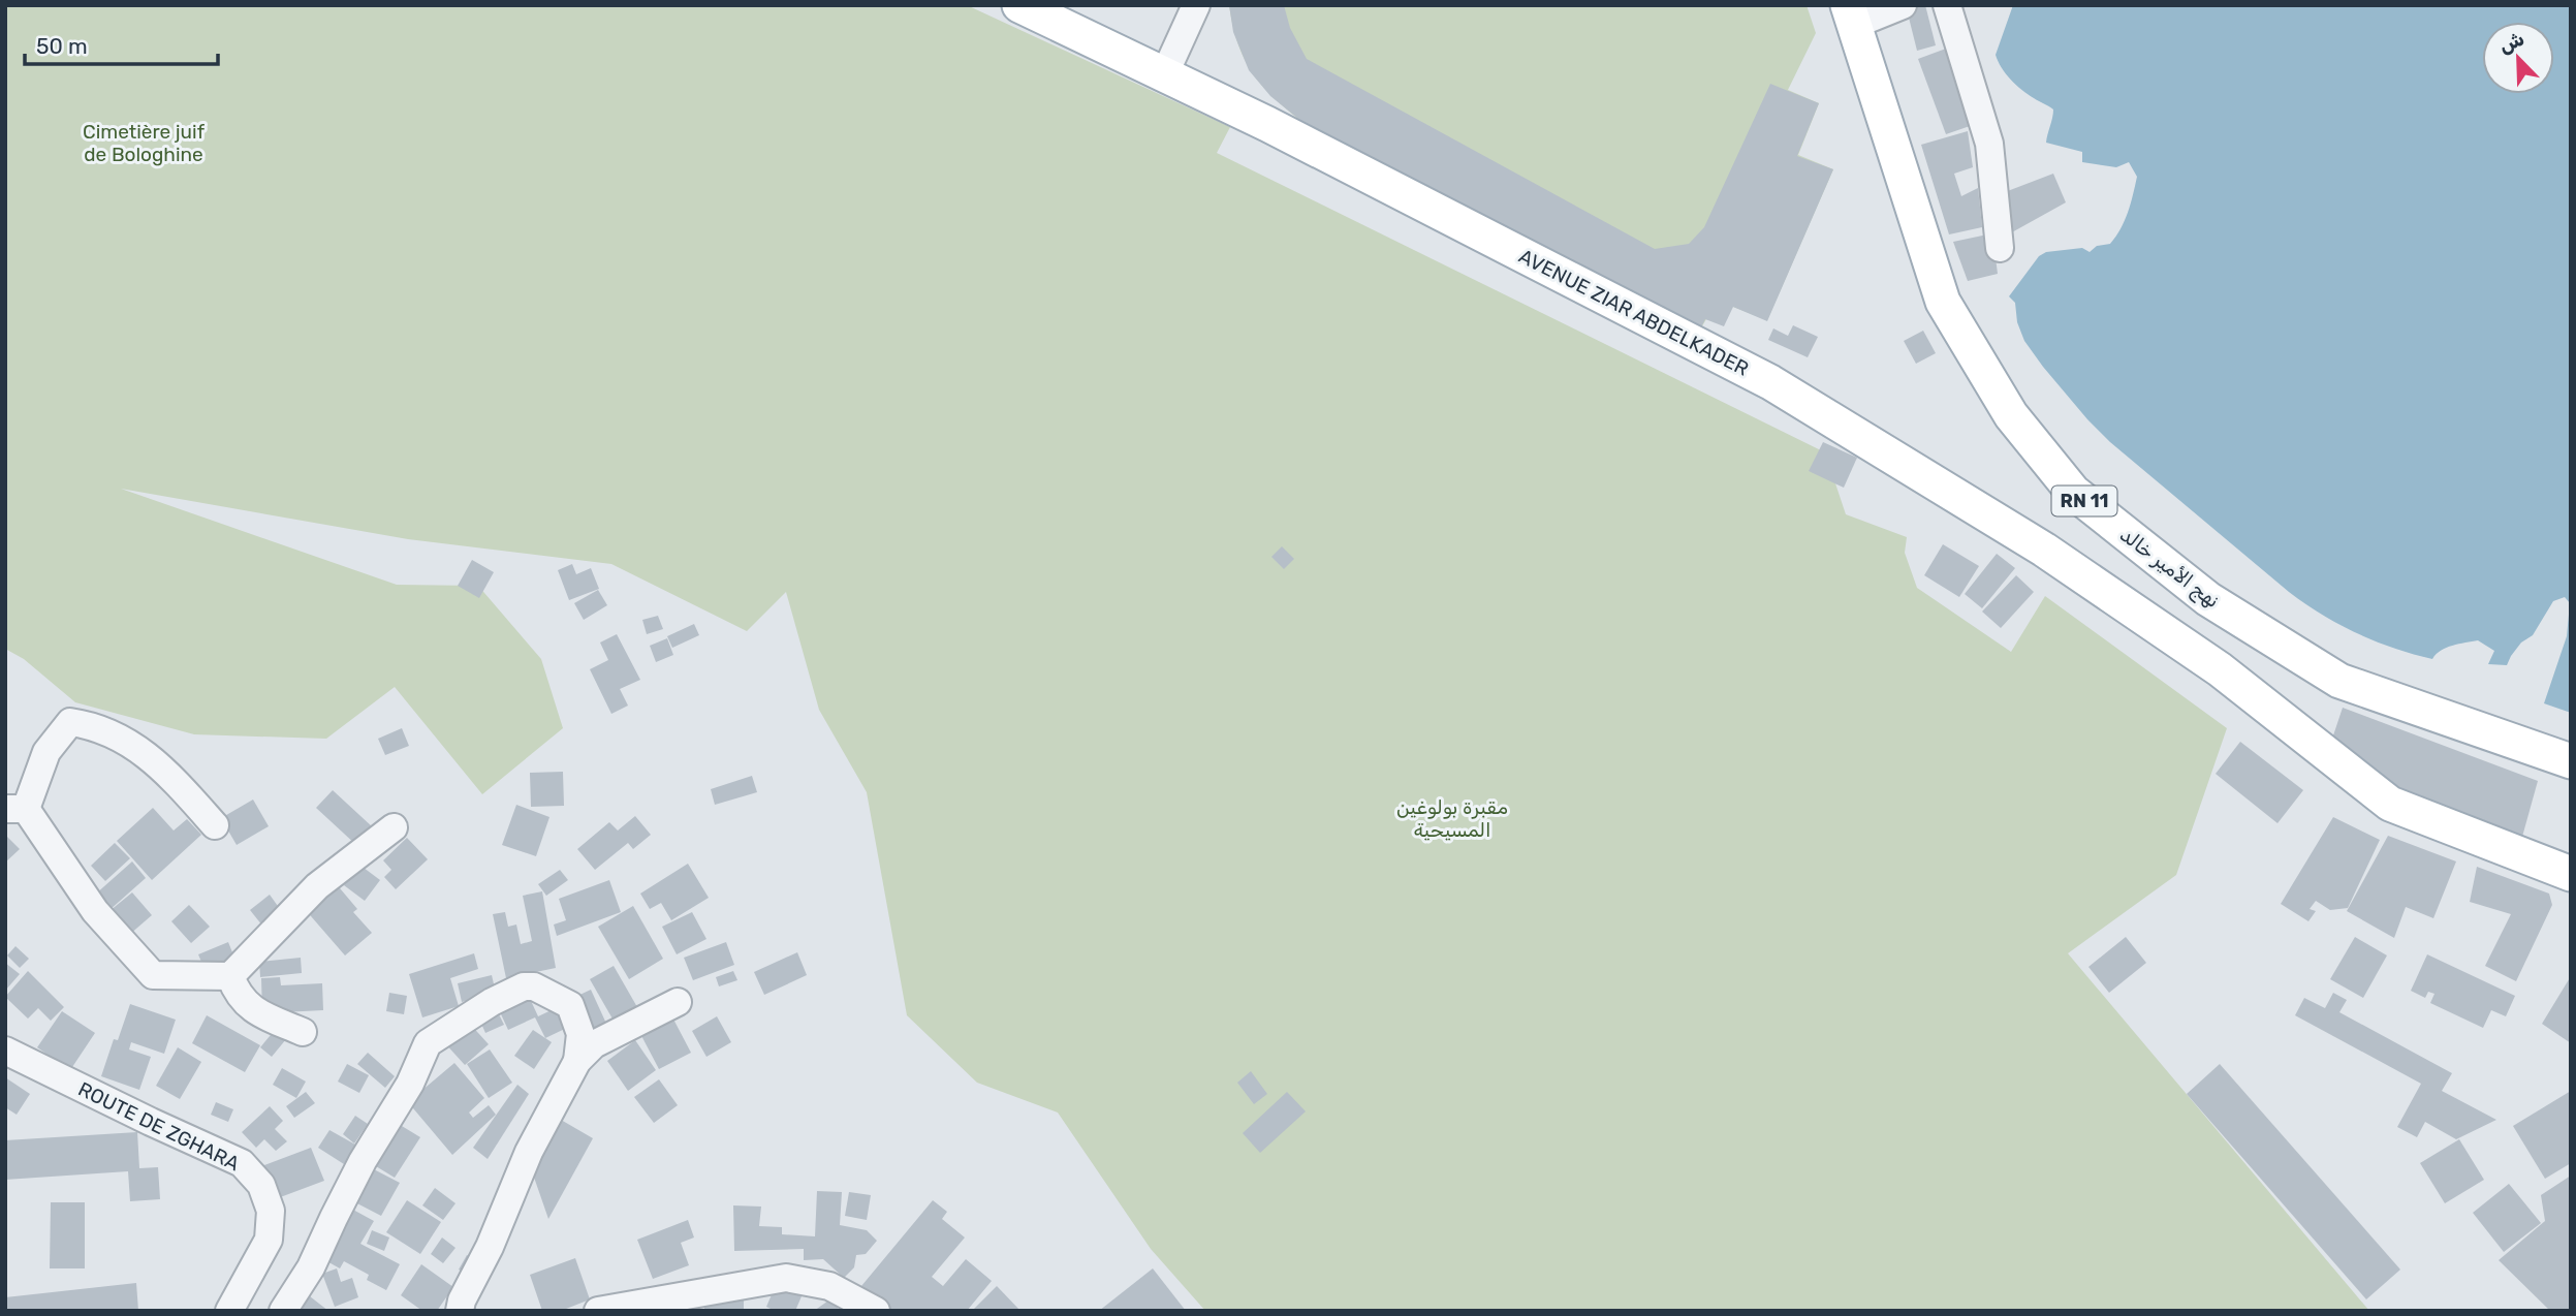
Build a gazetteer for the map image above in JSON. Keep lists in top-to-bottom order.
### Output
{
  "streets": {
    "main road": ["AVENUE ZIAR ABDELKADER", "RN 11", "نهج الأمير خالد"],
    "street": ["ROUTE DE ZGHARA"]
  },
  "parks": ["Cimetière juif de Bologhine", "مقبرة بولوغين المسيحية"],
  "scale_bar": "50 m",
  "north": "top left"
}
